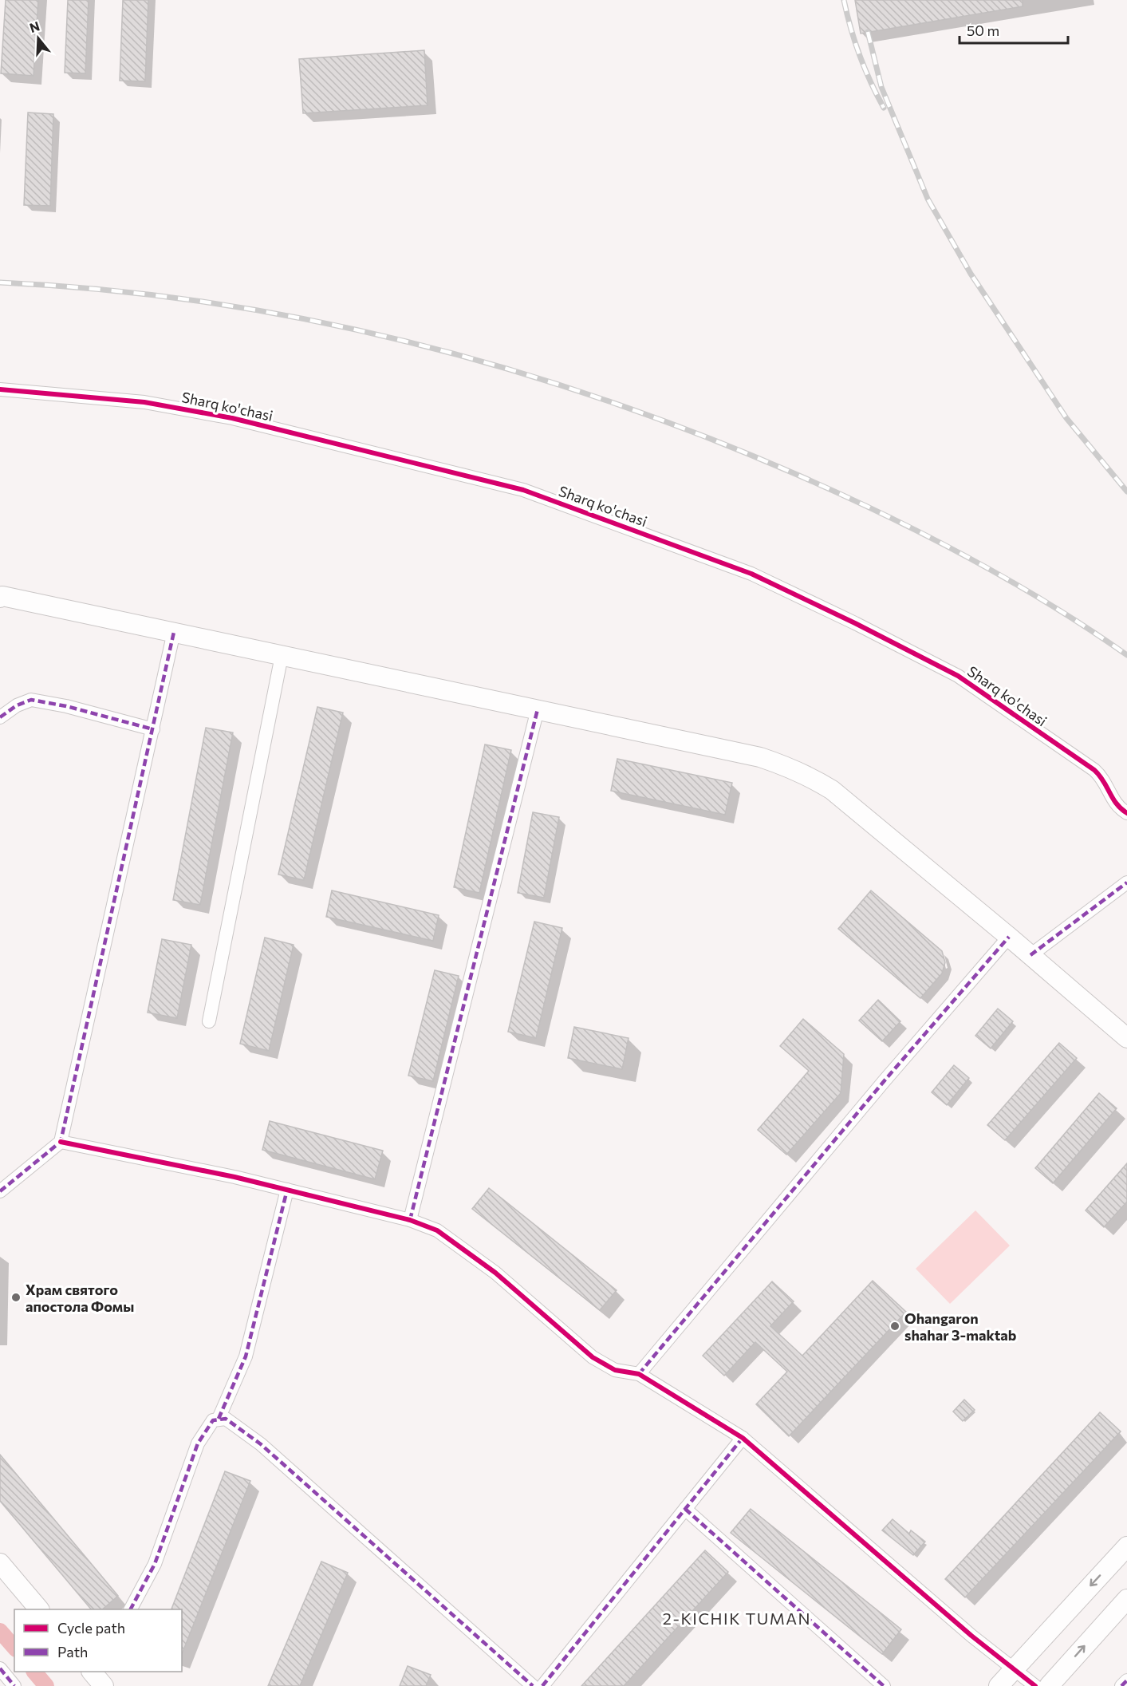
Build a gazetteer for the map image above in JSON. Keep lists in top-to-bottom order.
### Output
{
  "streets": {
    "street": ["Sharq ko'chasi"]
  },
  "districts": ["2-KICHIK TUMAN"],
  "places": ["Храм святого апостола Фомы", "Ohangaron shahar 3-maktab"],
  "legend": ["Cycle path", "Path"],
  "scale_bar": "50 m",
  "north": "top"
}
